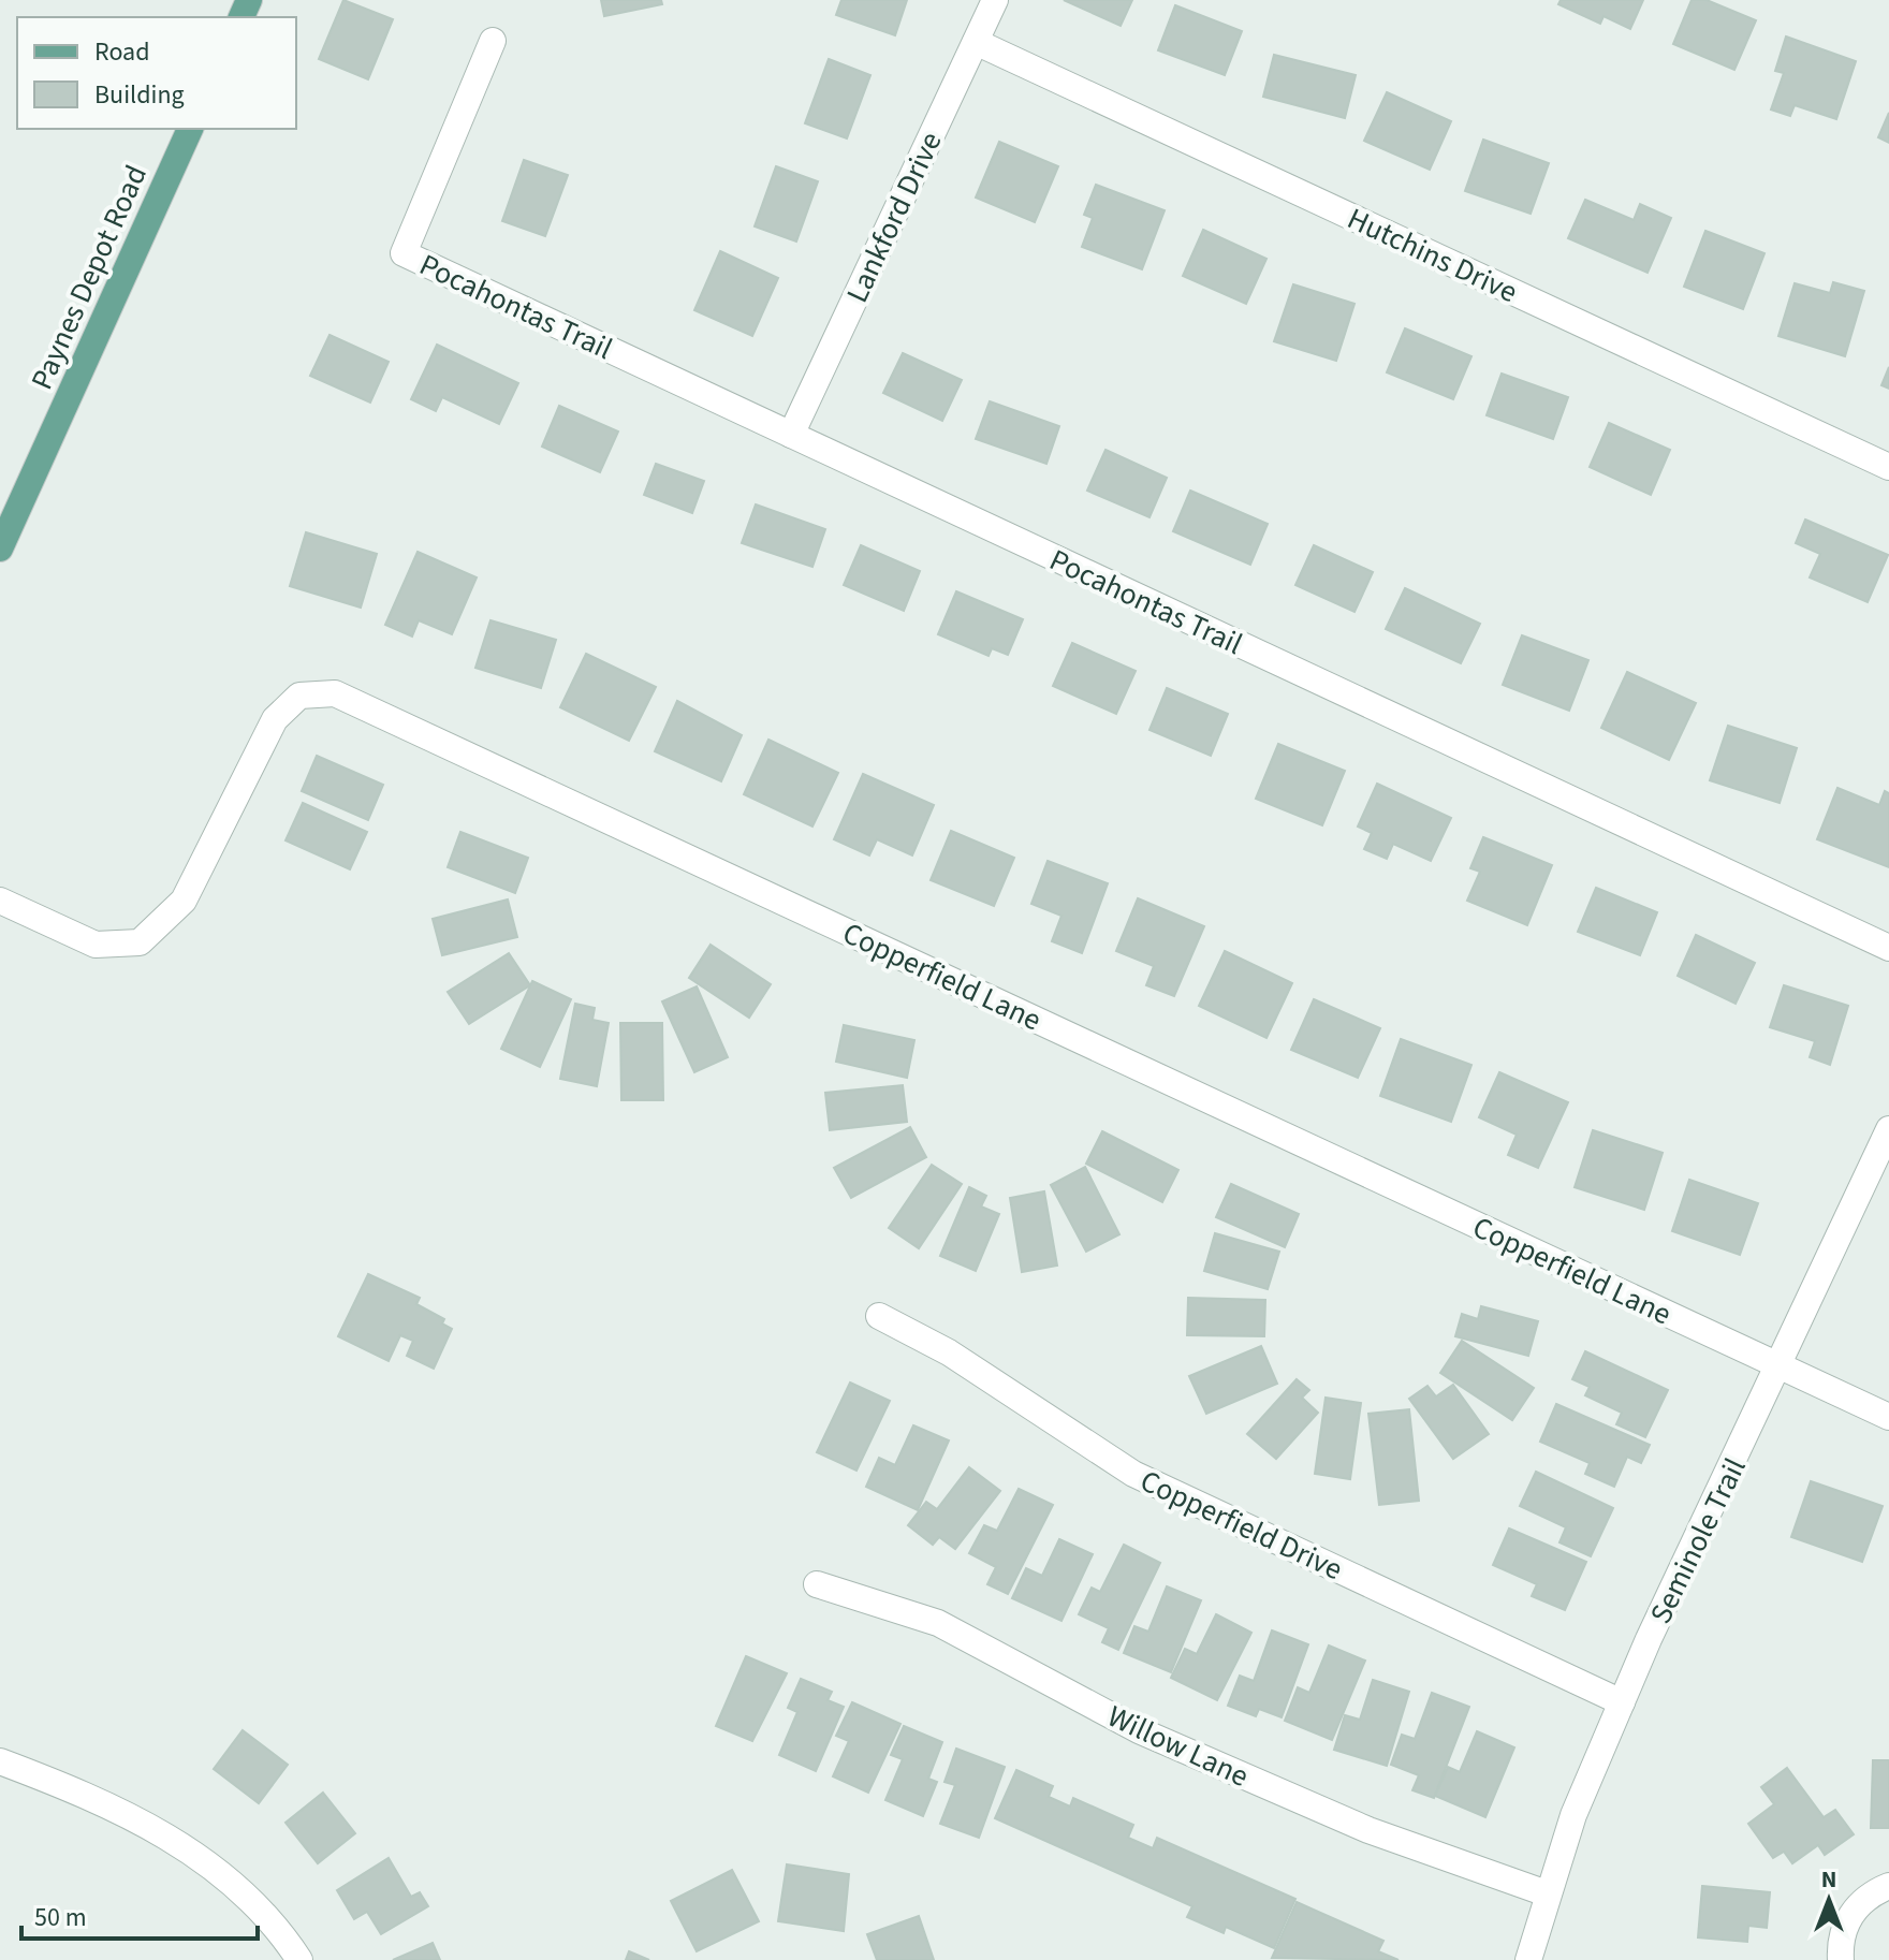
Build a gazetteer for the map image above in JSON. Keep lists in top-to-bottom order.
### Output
{
  "streets": {
    "main road": ["Paynes Depot Road"],
    "street": [
      "Lankford Drive",
      "Hutchins Drive",
      "Pocahontas Trail",
      "Copperfield Lane",
      "Copperfield Drive",
      "Seminole Trail",
      "Willow Lane"
    ]
  },
  "crossings": [
    ["Lankford Drive", "Hutchins Drive"],
    ["Lankford Drive", "Pocahontas Trail"],
    ["Copperfield Lane", "Seminole Trail"],
    ["Copperfield Drive", "Seminole Trail"],
    ["Seminole Trail", "Willow Lane"]
  ],
  "legend": ["Road", "Building"],
  "scale_bar": "50 m",
  "north": "top"
}
